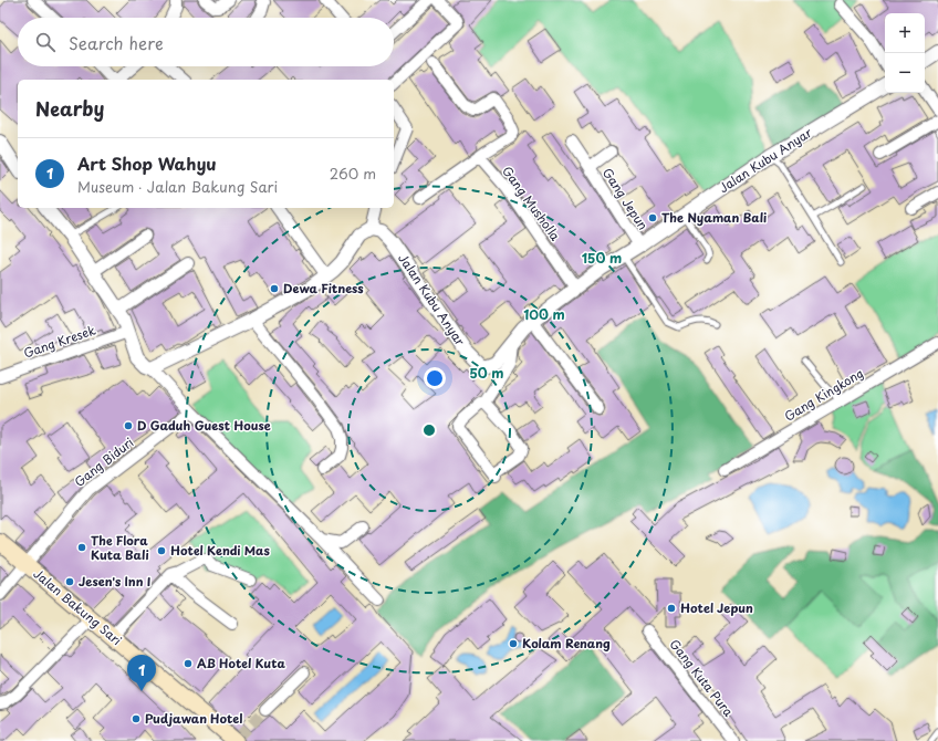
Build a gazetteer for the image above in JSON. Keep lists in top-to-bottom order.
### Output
{
  "streets": {
    "main road": ["Jalan Bakung Sari"],
    "street": [
      "Jalan Kubu Anyar",
      "Gang Jepun",
      "Gang Musholla",
      "Gang Kresek",
      "Gang Kingkong",
      "Gang Biduri",
      "Gang Kuta Pura"
    ]
  },
  "crossings": [
    ["Jalan Kubu Anyar", "Gang Jepun"],
    ["Jalan Kubu Anyar", "Gang Musholla"],
    ["Gang Biduri", "Jalan Bakung Sari"]
  ],
  "places": [
    "The Nyaman Bali",
    "Dewa Fitness",
    "D Gaduh Guest House",
    "The Flora Kuta Bali",
    "Hotel Kendi Mas",
    "Jesen's Inn I",
    "Hotel Jepun",
    "Kolam Renang",
    "AB Hotel Kuta",
    "Pudjawan Hotel"
  ],
  "page": {
    "map_buttons": ["+", "−"],
    "search": "Search here",
    "heading": "Nearby",
    "list": [
      {
        "mark": "1",
        "name": "Art Shop Wahyu",
        "note": "Museum · Jalan Bakung Sari",
        "value": "260 m"
      }
    ],
    "pins": "1"
  },
  "rings": ["150 m", "100 m", "50 m"]
}
